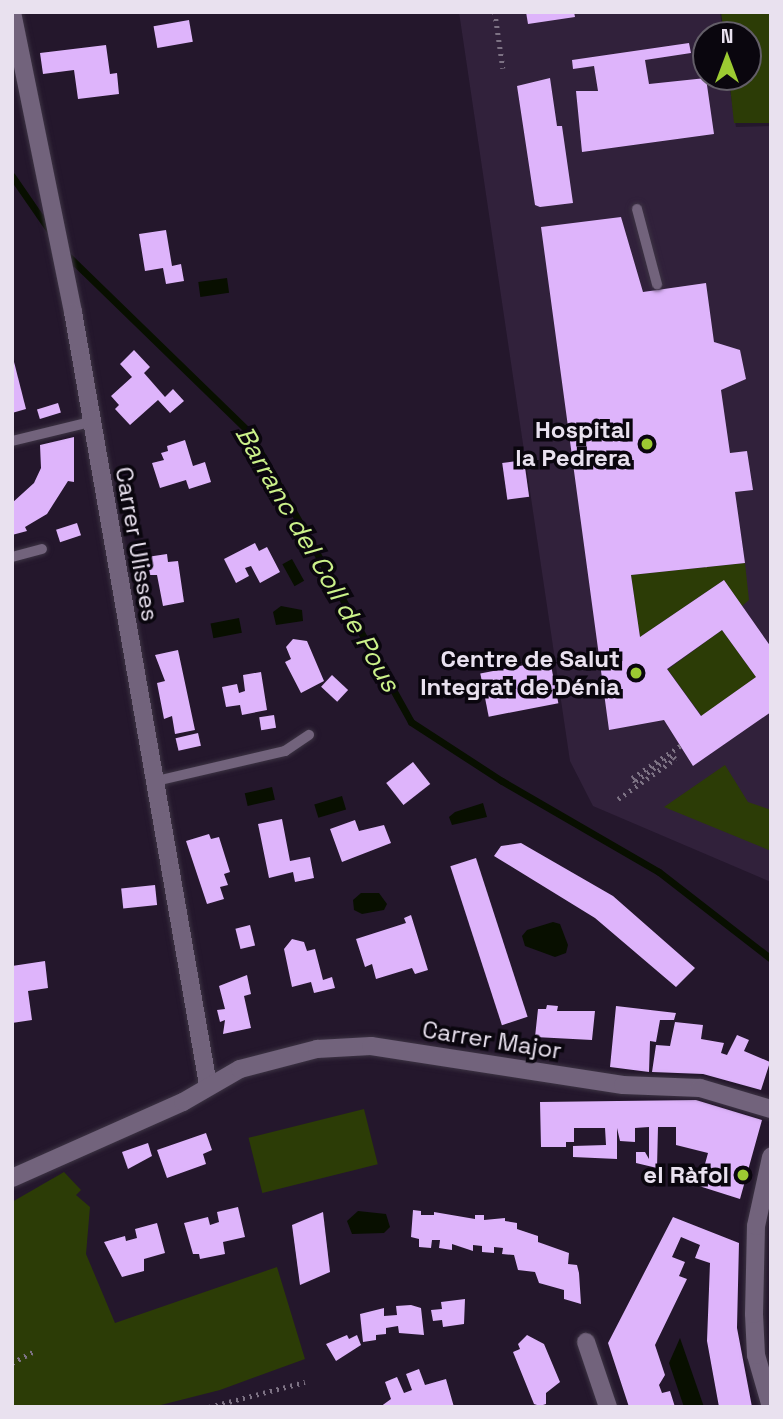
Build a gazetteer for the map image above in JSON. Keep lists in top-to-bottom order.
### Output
{
  "streets": {
    "street": ["Carrer Ulisses", "Carrer Major"]
  },
  "crossings": [
    ["Carrer Ulisses", "Carrer Major"]
  ],
  "water": ["Barranc del Coll de Pous"],
  "places": ["Hospital la Pedrera", "Centre de Salut Integrat de Dénia", "el Ràfol"],
  "north": "top"
}
